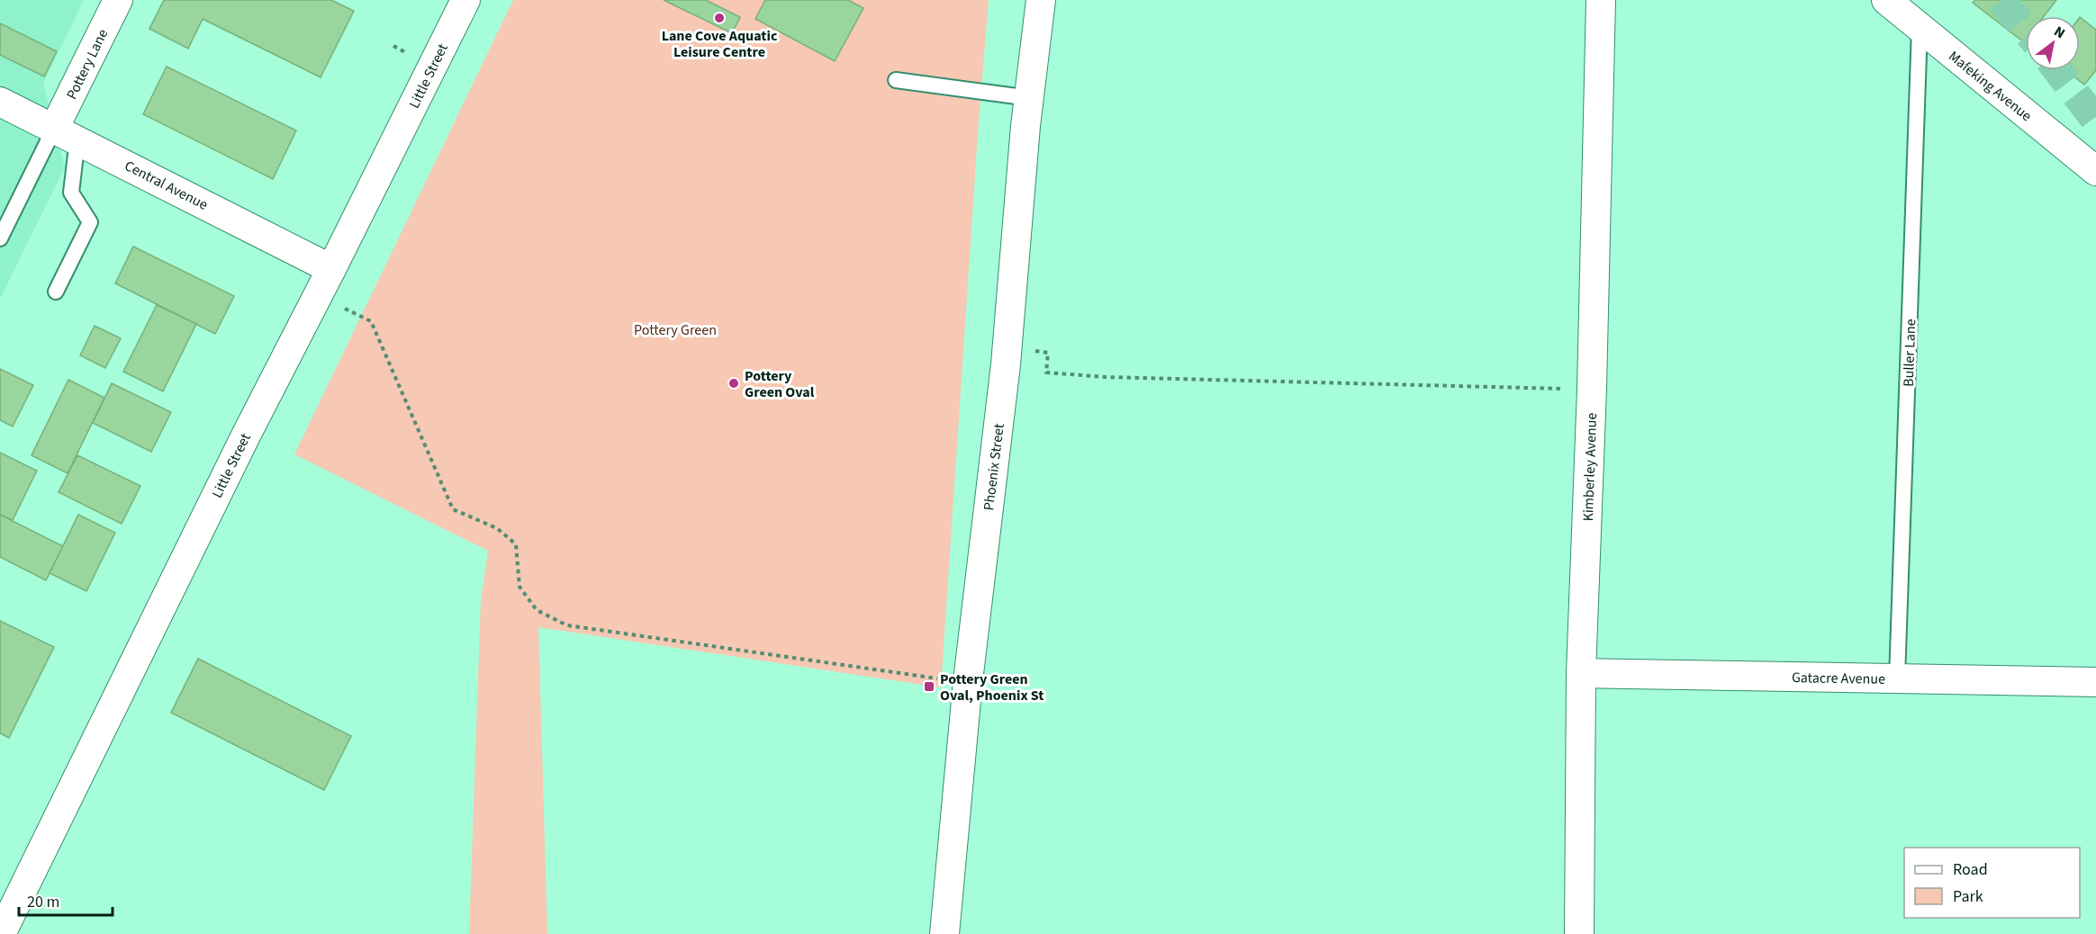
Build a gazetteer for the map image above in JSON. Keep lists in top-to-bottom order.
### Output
{
  "streets": {
    "street": [
      "Pottery Lane",
      "Little Street",
      "Mafeking Avenue",
      "Central Avenue",
      "Phoenix Street",
      "Kimberley Avenue",
      "Gatacre Avenue"
    ],
    "lane": ["Buller Lane"]
  },
  "crossings": [
    ["Pottery Lane", "Central Avenue"],
    ["Little Street", "Central Avenue"],
    ["Mafeking Avenue", "Buller Lane"],
    ["Buller Lane", "Gatacre Avenue"],
    ["Kimberley Avenue", "Gatacre Avenue"]
  ],
  "parks": ["Pottery Green"],
  "places": {
    "other": ["Lane Cove Aquatic Leisure Centre", "Pottery Green Oval"],
    "transit": ["Pottery Green Oval, Phoenix St"]
  },
  "legend": ["Road", "Park"],
  "scale_bar": "20 m",
  "north": "top right"
}
